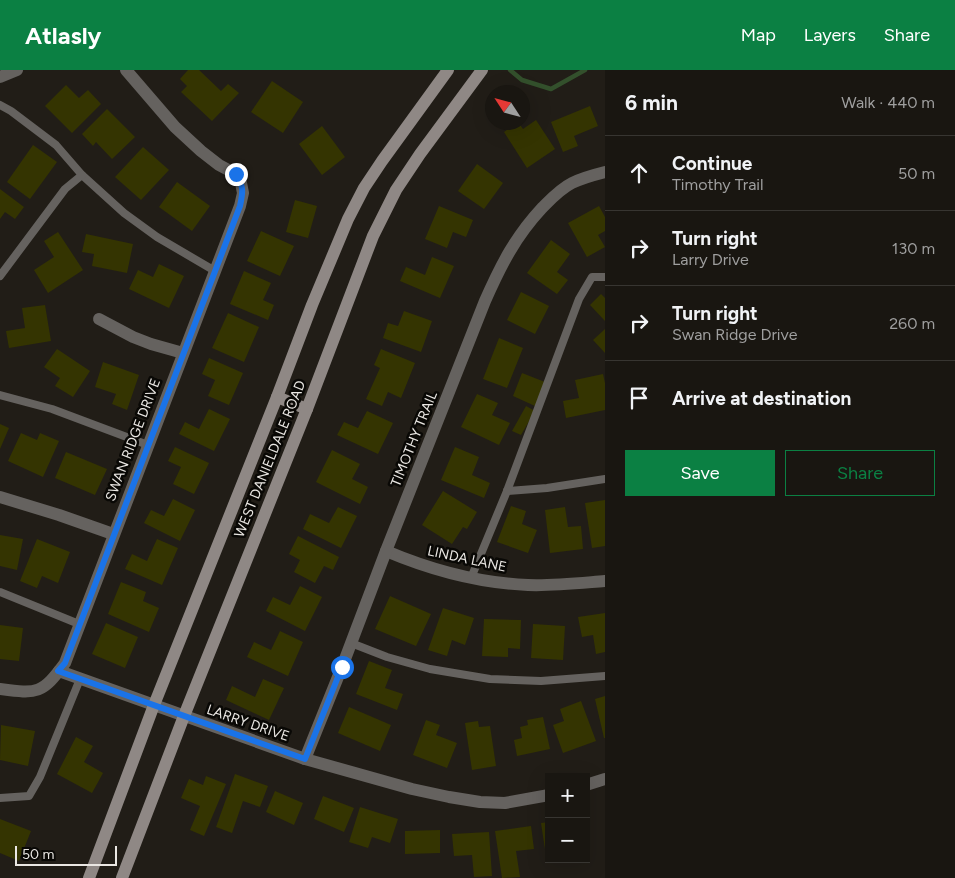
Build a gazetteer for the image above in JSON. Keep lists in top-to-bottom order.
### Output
{
  "streets": {
    "main road": ["WEST DANIELDALE ROAD"],
    "street": [
      "TIMOTHY TRAIL",
      "SWAN RIDGE DRIVE",
      "LINDA LANE",
      "LARRY DRIVE"
    ]
  },
  "crossings": [
    ["TIMOTHY TRAIL", "LINDA LANE"],
    ["TIMOTHY TRAIL", "LARRY DRIVE"],
    ["SWAN RIDGE DRIVE", "LARRY DRIVE"],
    ["WEST DANIELDALE ROAD", "LARRY DRIVE"]
  ],
  "scale_bar": "50 m",
  "north": "top left",
  "page": {
    "header": "Atlasly",
    "nav": ["Map", "Layers", "Share"],
    "heading": ["6 min", "Walk · 440 m"],
    "list": [
      ["Continue", "Timothy Trail", "50 m"],
      ["Turn right", "Larry Drive", "130 m"],
      ["Turn right", "Swan Ridge Drive", "260 m"],
      "Arrive at destination"
    ],
    "buttons": ["Save", "Share"],
    "map_buttons": ["+", "−"],
    "scale": "50 m"
  }
}
